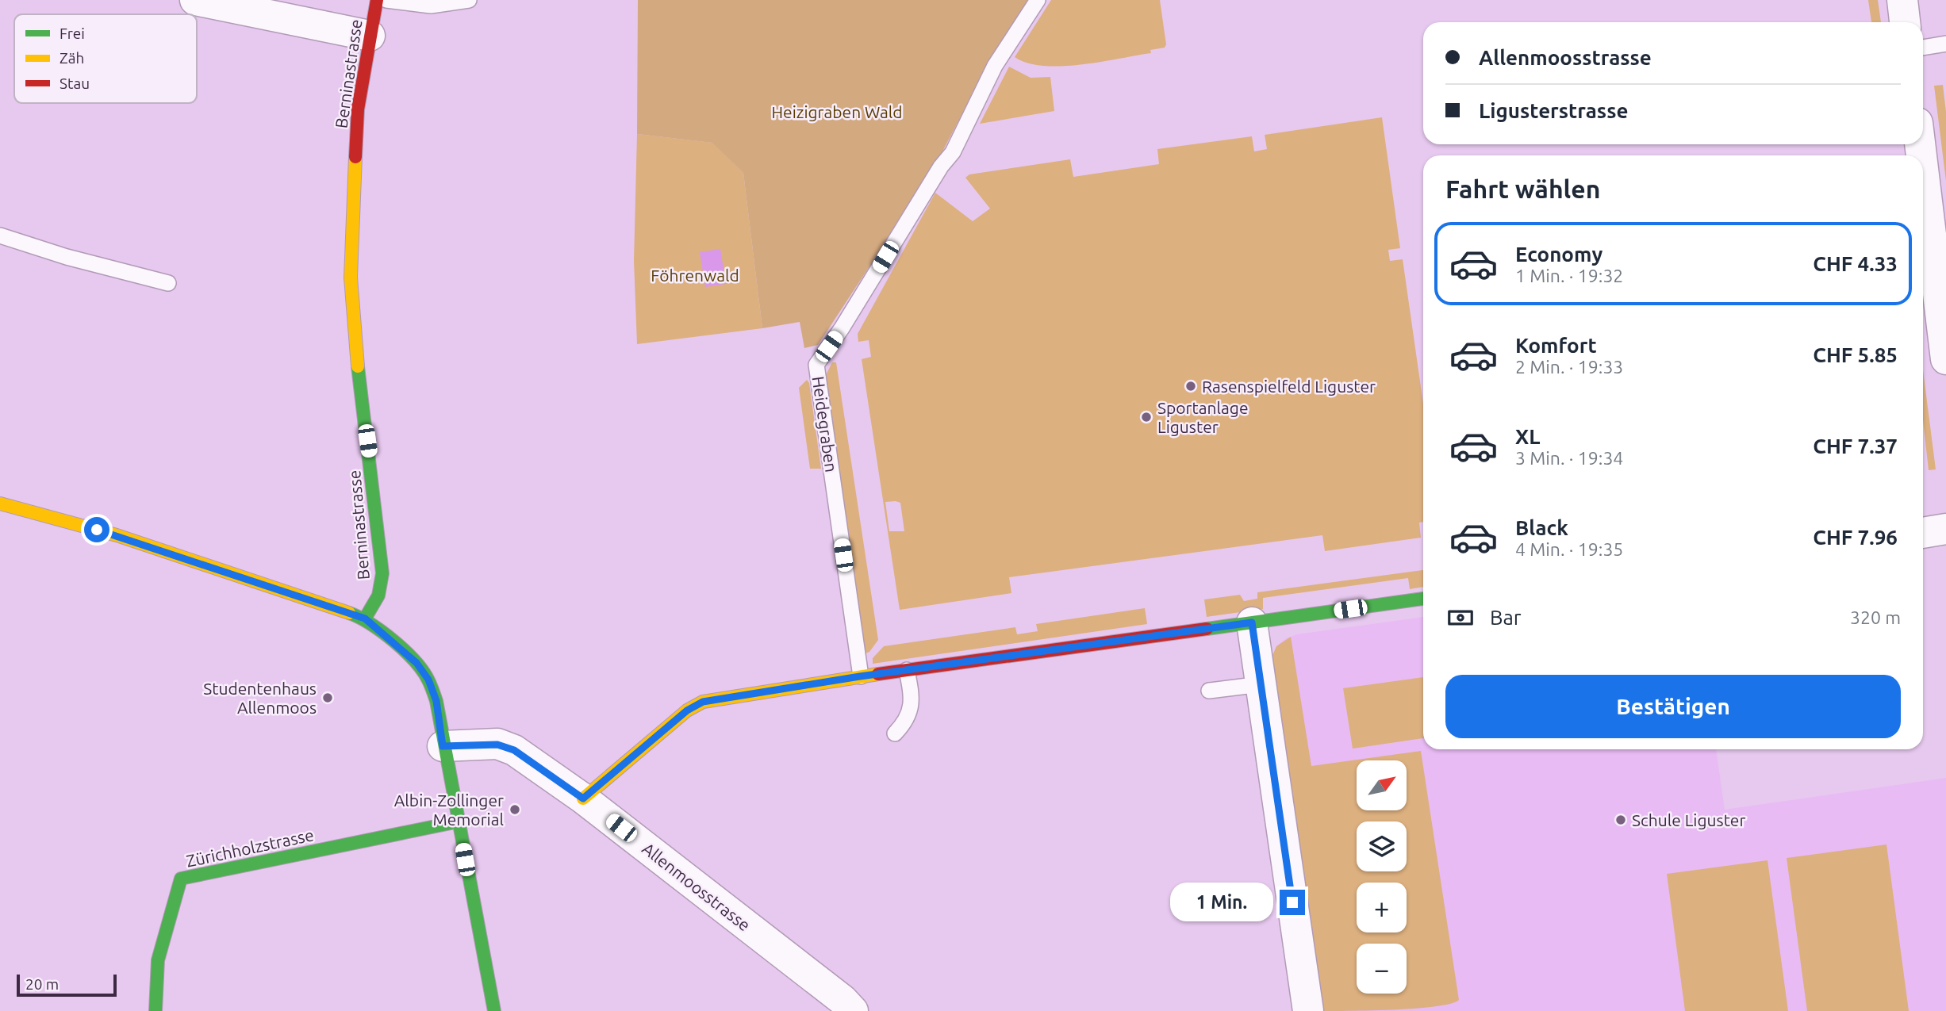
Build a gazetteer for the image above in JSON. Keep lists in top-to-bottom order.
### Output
{
  "streets": {
    "street": ["Berninastrasse", "Zürichholzstrasse", "Allenmoosstrasse"],
    "lane": ["Heidegraben"]
  },
  "parks": ["Heizigraben Wald", "Föhrenwald"],
  "places": [
    "Rasenspielfeld Liguster",
    "Sportanlage Liguster",
    "Studentenhaus Allenmoos",
    "Albin-Zollinger Memorial",
    "Schule Liguster"
  ],
  "legend": ["Frei", "Zäh", "Stau"],
  "scale_bar": "20 m",
  "north": "top right",
  "page": {
    "banner": ["Allenmoosstrasse", "Ligusterstrasse"],
    "heading": "Fahrt wählen",
    "list": [
      {
        "name": "Economy",
        "note": "1 Min. · 19:32",
        "value": "CHF 4.33"
      },
      {
        "name": "Komfort",
        "note": "2 Min. · 19:33",
        "value": "CHF 5.85"
      },
      {
        "name": "XL",
        "note": "3 Min. · 19:34",
        "value": "CHF 7.37"
      },
      {
        "name": "Black",
        "note": "4 Min. · 19:35",
        "value": "CHF 7.96"
      }
    ],
    "pay": ["Bar", "320 m"],
    "buttons": "Bestätigen",
    "map_buttons": ["+", "−"],
    "bubble": "1 Min.",
    "scale": "20 m"
  }
}
